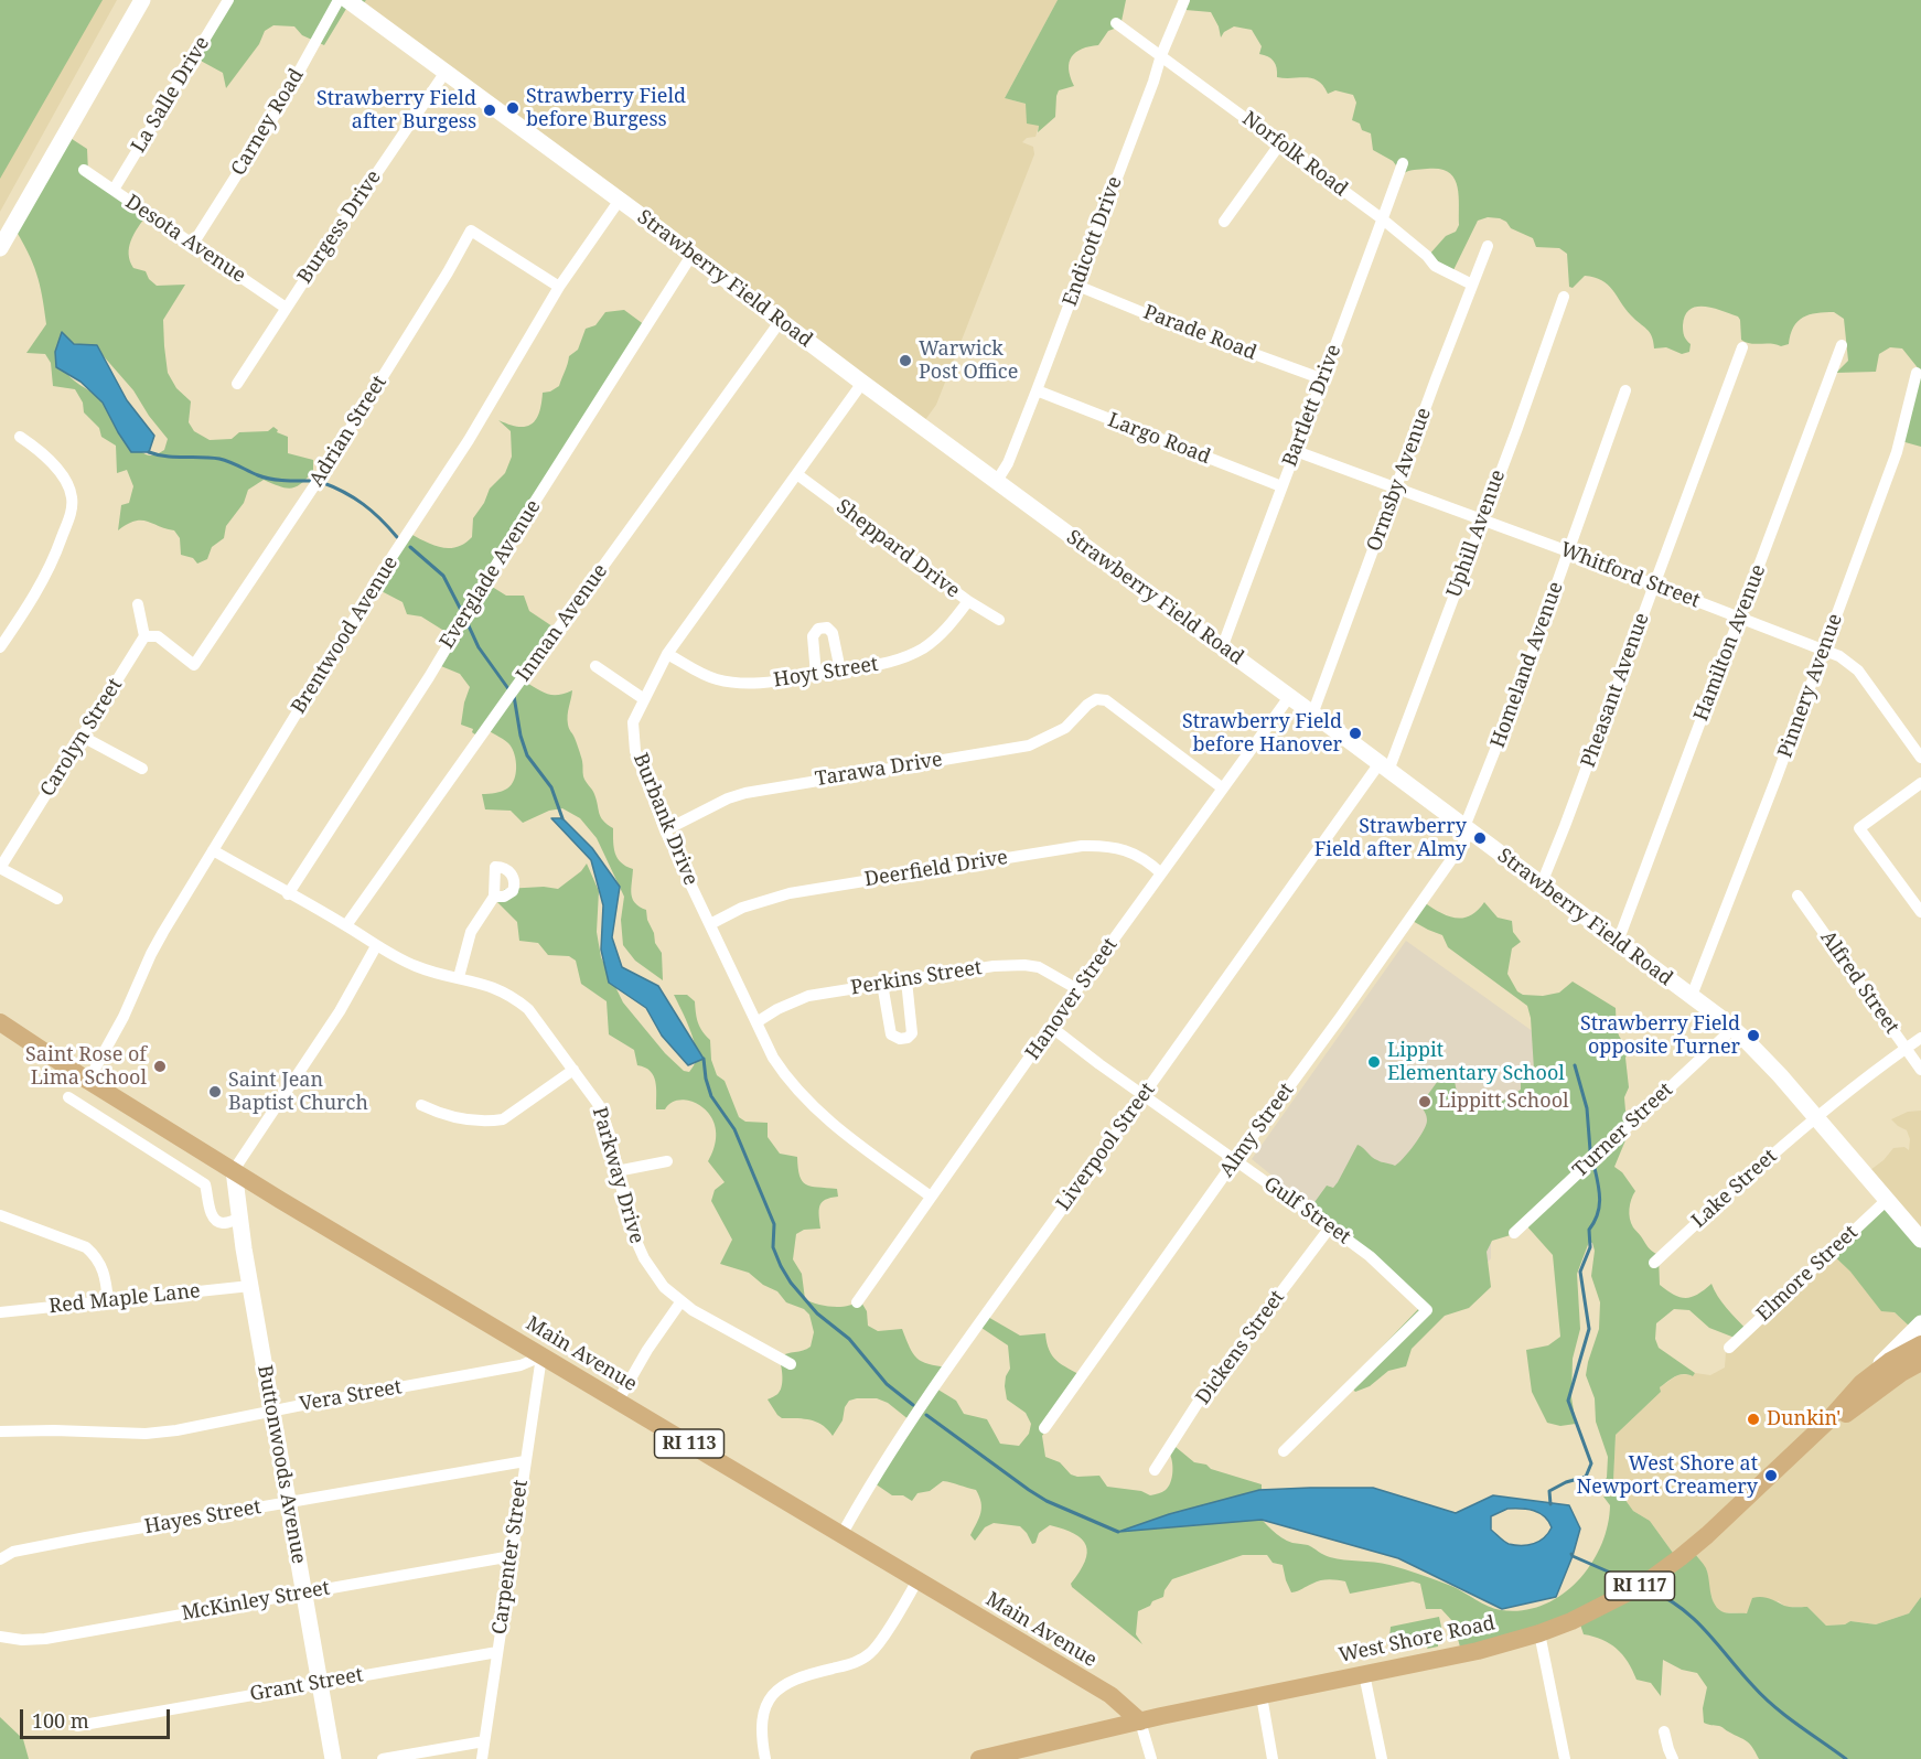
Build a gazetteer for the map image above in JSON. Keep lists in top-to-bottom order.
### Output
{
  "streets": {
    "main road": [
      "Main Avenue",
      "RI 113",
      "RI 117",
      "West Shore Road"
    ],
    "street": [
      "La Salle Drive",
      "Carney Road",
      "Norfolk Road",
      "Burgess Drive",
      "Desota Avenue",
      "Endicott Drive",
      "Strawberry Field Road",
      "Parade Road",
      "Bartlett Drive",
      "Adrian Street",
      "Largo Road",
      "Ormsby Avenue",
      "Uphill Avenue",
      "Sheppard Drive",
      "Everglade Avenue",
      "Whitford Street",
      "Inman Avenue",
      "Brentwood Avenue",
      "Hamilton Avenue",
      "Homeland Avenue",
      "Hoyt Street",
      "Pinnery Avenue",
      "Pheasant Avenue",
      "Carolyn Street",
      "Tarawa Drive",
      "Burbank Drive",
      "Deerfield Drive",
      "Perkins Street",
      "Alfred Street",
      "Hanover Street",
      "Almy Street",
      "Turner Street",
      "Liverpool Street",
      "Parkway Drive",
      "Lake Street",
      "Gulf Street",
      "Elmore Street",
      "Red Maple Lane",
      "Dickens Street",
      "Vera Street",
      "Buttonwoods Avenue",
      "Hayes Street",
      "Carpenter Street",
      "McKinley Street",
      "Grant Street"
    ]
  },
  "crossings": [
    ["La Salle Drive", "Desota Avenue"],
    ["Carney Road", "Desota Avenue"],
    ["Norfolk Road", "Endicott Drive"],
    ["Norfolk Road", "Bartlett Drive"],
    ["Norfolk Road", "Ormsby Avenue"],
    ["Burgess Drive", "Desota Avenue"],
    ["Burgess Drive", "Strawberry Field Road"],
    ["Endicott Drive", "Strawberry Field Road"],
    ["Endicott Drive", "Parade Road"],
    ["Endicott Drive", "Largo Road"],
    ["Strawberry Field Road", "Bartlett Drive"],
    ["Strawberry Field Road", "Ormsby Avenue"],
    ["Strawberry Field Road", "Uphill Avenue"],
    ["Strawberry Field Road", "Everglade Avenue"],
    ["Strawberry Field Road", "Inman Avenue"],
    ["Strawberry Field Road", "Brentwood Avenue"],
    ["Strawberry Field Road", "Hamilton Avenue"],
    ["Strawberry Field Road", "Homeland Avenue"],
    ["Strawberry Field Road", "Pinnery Avenue"],
    ["Strawberry Field Road", "Pheasant Avenue"],
    ["Strawberry Field Road", "Burbank Drive"],
    ["Strawberry Field Road", "Hanover Street"],
    ["Strawberry Field Road", "Almy Street"],
    ["Strawberry Field Road", "Turner Street"],
    ["Strawberry Field Road", "Liverpool Street"],
    ["Strawberry Field Road", "Lake Street"],
    ["Strawberry Field Road", "Elmore Street"],
    ["Parade Road", "Bartlett Drive"],
    ["Bartlett Drive", "Largo Road"],
    ["Bartlett Drive", "Whitford Street"],
    ["Adrian Street", "Brentwood Avenue"],
    ["Adrian Street", "Carolyn Street"],
    ["Ormsby Avenue", "Whitford Street"],
    ["Uphill Avenue", "Whitford Street"],
    ["Uphill Avenue", "Liverpool Street"],
    ["Sheppard Drive", "Hoyt Street"],
    ["Sheppard Drive", "Burbank Drive"],
    ["Everglade Avenue", "Parkway Drive"],
    ["Whitford Street", "Hamilton Avenue"],
    ["Whitford Street", "Homeland Avenue"],
    ["Whitford Street", "Pinnery Avenue"],
    ["Whitford Street", "Pheasant Avenue"],
    ["Inman Avenue", "Parkway Drive"],
    ["Brentwood Avenue", "Parkway Drive"],
    ["Brentwood Avenue", "Main Avenue"],
    ["Homeland Avenue", "Almy Street"],
    ["Hoyt Street", "Burbank Drive"],
    ["Tarawa Drive", "Burbank Drive"],
    ["Tarawa Drive", "Hanover Street"],
    ["Burbank Drive", "Deerfield Drive"],
    ["Burbank Drive", "Perkins Street"],
    ["Burbank Drive", "Hanover Street"],
    ["Deerfield Drive", "Hanover Street"],
    ["Perkins Street", "Hanover Street"],
    ["Alfred Street", "Lake Street"],
    ["Hanover Street", "Gulf Street"],
    ["Almy Street", "Gulf Street"],
    ["Liverpool Street", "Gulf Street"],
    ["Liverpool Street", "Main Avenue"],
    ["Gulf Street", "Dickens Street"],
    ["Red Maple Lane", "Buttonwoods Avenue"],
    ["Main Avenue", "Vera Street"],
    ["Main Avenue", "Buttonwoods Avenue"],
    ["Main Avenue", "Carpenter Street"],
    ["Main Avenue", "West Shore Road"],
    ["Vera Street", "Buttonwoods Avenue"],
    ["Vera Street", "Carpenter Street"],
    ["Buttonwoods Avenue", "Hayes Street"],
    ["Buttonwoods Avenue", "McKinley Street"],
    ["Buttonwoods Avenue", "Grant Street"],
    ["Hayes Street", "Carpenter Street"],
    ["Carpenter Street", "McKinley Street"],
    ["Carpenter Street", "Grant Street"]
  ],
  "places": [
    "Strawberry Field before Burgess",
    "Strawberry Field after Burgess",
    "Warwick Post Office",
    "Strawberry Field before Hanover",
    "Strawberry Field after Almy",
    "Strawberry Field opposite Turner",
    "Lippit Elementary School",
    "Saint Rose of Lima School",
    "Saint Jean Baptist Church",
    "Lippitt School",
    "Dunkin'",
    "West Shore at Newport Creamery"
  ],
  "scale_bar": "100 m"
}
